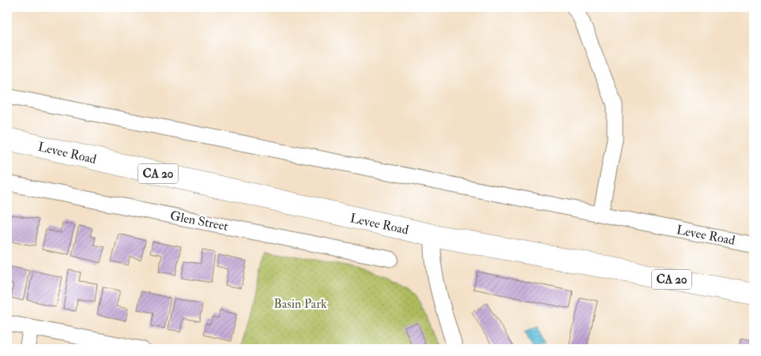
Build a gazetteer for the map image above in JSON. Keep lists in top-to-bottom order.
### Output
{
  "streets": {
    "highway": ["Levee Road", "CA 20"],
    "street": ["Glen Street"]
  },
  "parks": ["Basin Park"]
}
